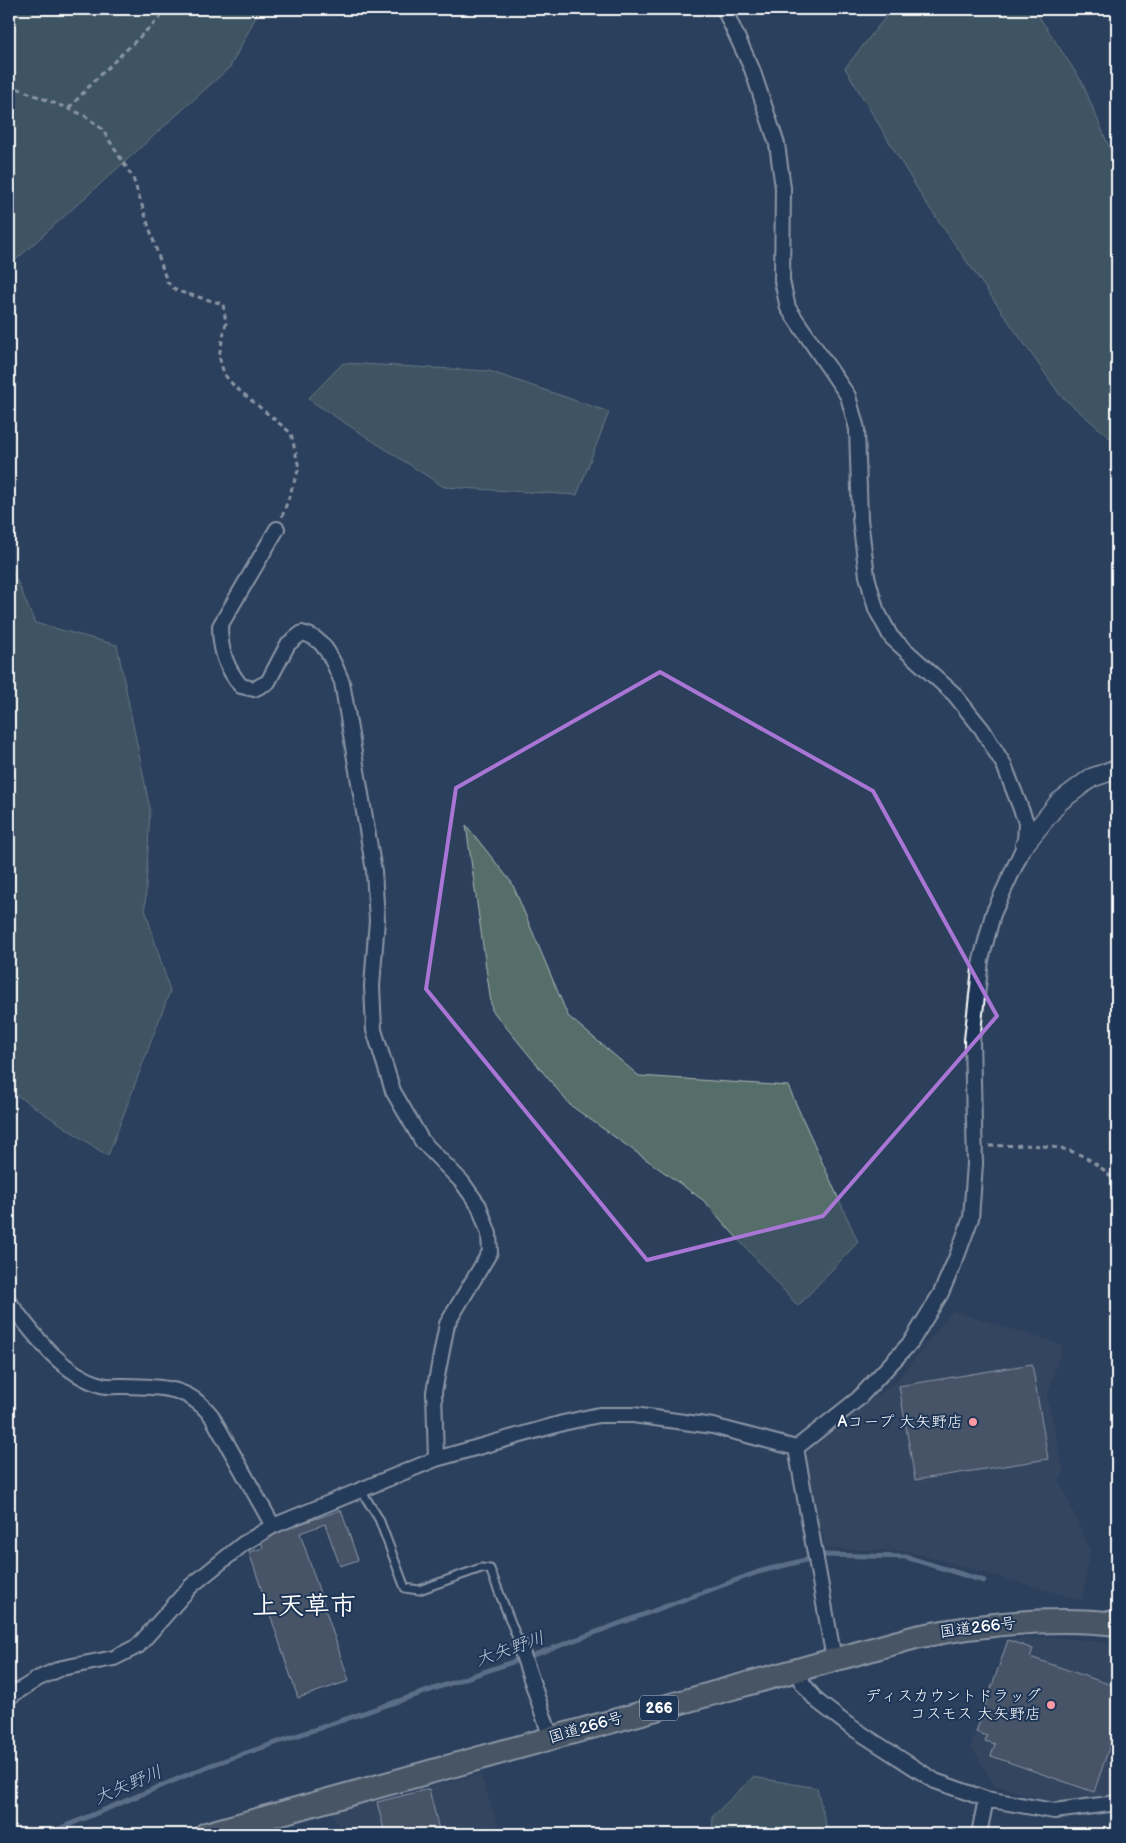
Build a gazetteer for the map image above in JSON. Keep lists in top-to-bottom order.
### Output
{
  "streets": {
    "highway": ["国道266号", "266"]
  },
  "districts": ["上天草市"],
  "water": ["大矢野川"],
  "places": ["Aコープ 大矢野店", "ディスカウントドラッグ コスモス 大矢野店"]
}
